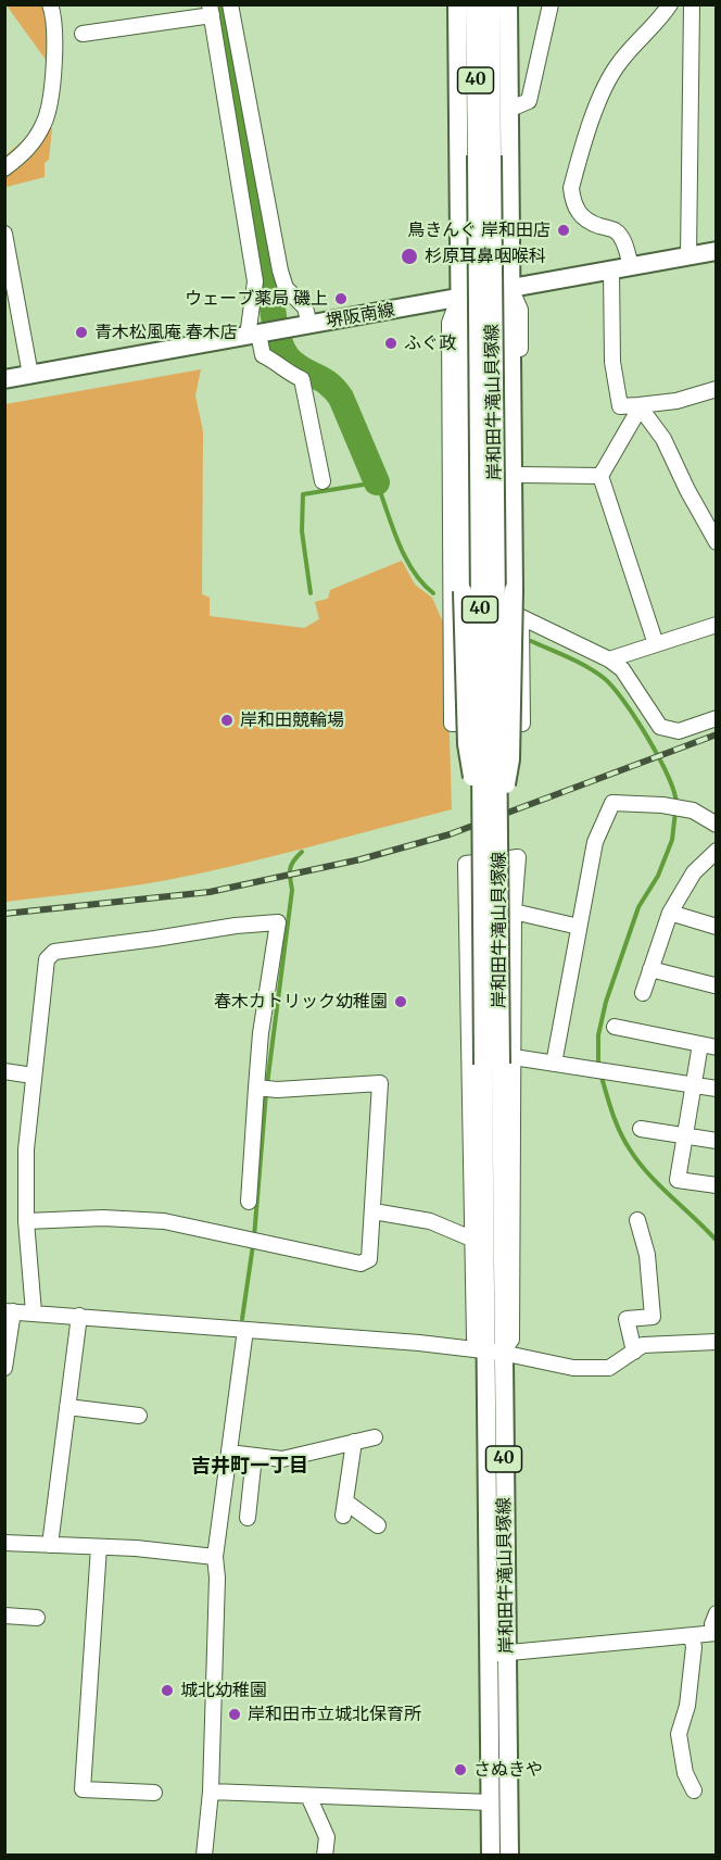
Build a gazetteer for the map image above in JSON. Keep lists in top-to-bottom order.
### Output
{
  "streets": {
    "main road": ["40", "堺阪南線", "岸和田牛滝山貝塚線"]
  },
  "districts": ["吉井町一丁目"],
  "places": [
    "鳥きんぐ 岸和田店",
    "杉原耳鼻咽喉科",
    "ウェーブ薬局 磯上",
    "青木松風庵 春木店",
    "ふぐ政",
    "岸和田競輪場",
    "春木カトリック幼稚園",
    "城北幼稚園",
    "岸和田市立城北保育所",
    "さぬきや"
  ]
}
